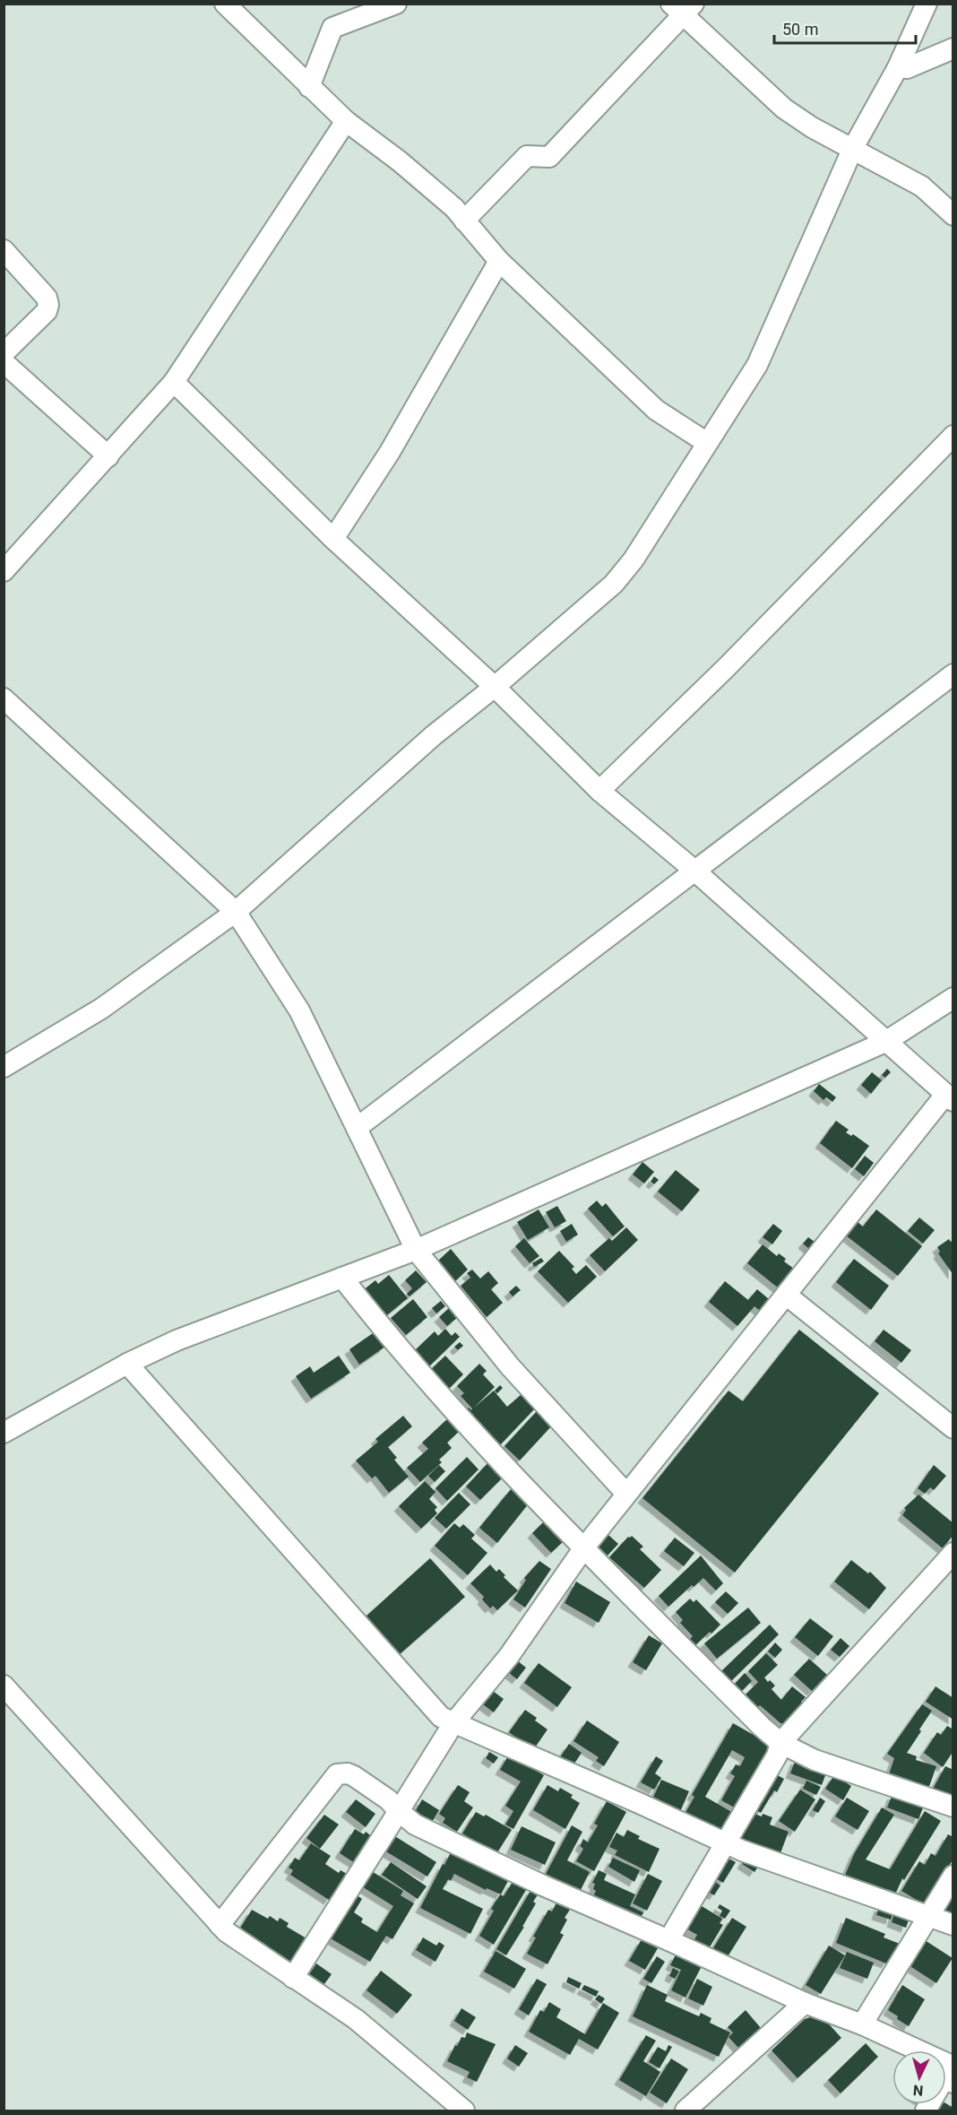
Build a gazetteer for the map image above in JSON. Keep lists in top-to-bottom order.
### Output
{
  "scale_bar": "50 m",
  "north": "bottom"
}
